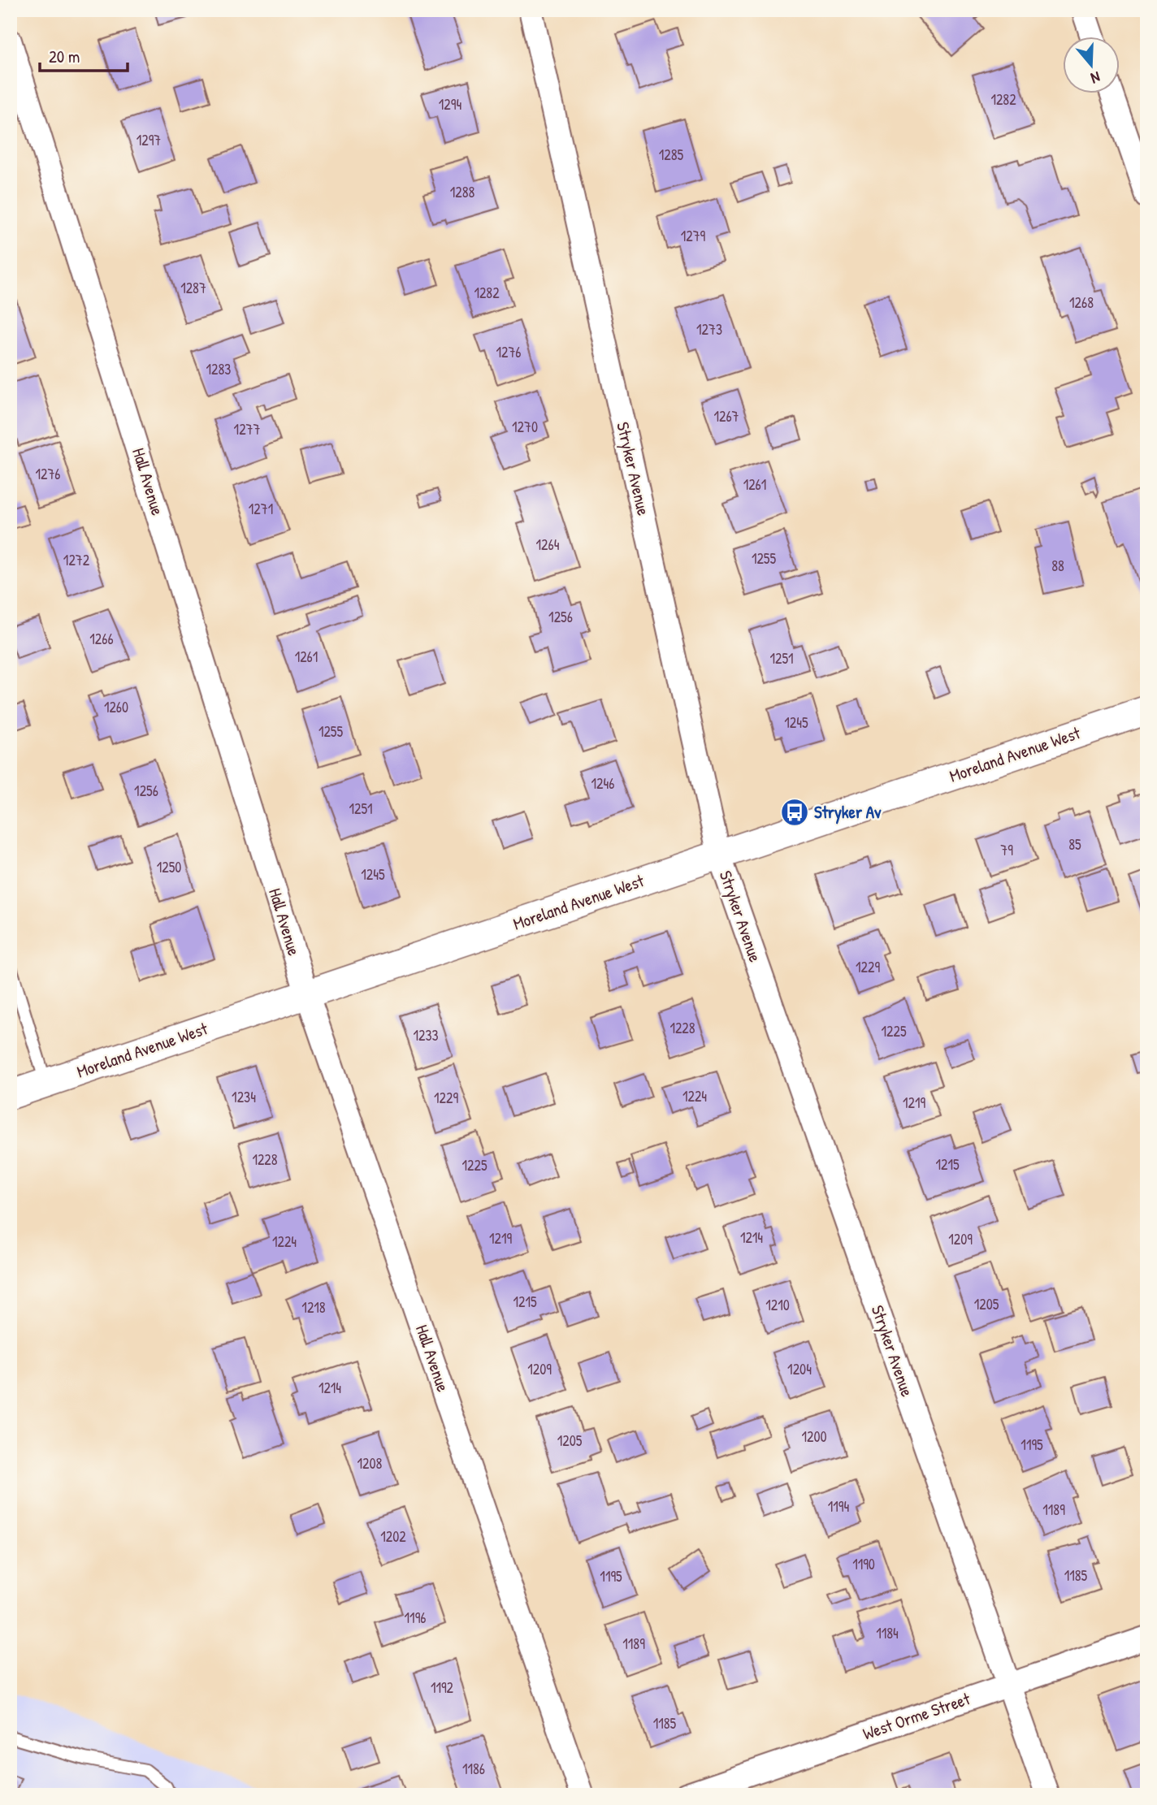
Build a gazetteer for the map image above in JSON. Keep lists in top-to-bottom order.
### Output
{
  "streets": {
    "street": [
      "Stryker Avenue",
      "Hall Avenue",
      "Moreland Avenue West",
      "West Orme Street"
    ]
  },
  "crossings": [
    ["Stryker Avenue", "Moreland Avenue West"],
    ["Stryker Avenue", "West Orme Street"],
    ["Hall Avenue", "Moreland Avenue West"]
  ],
  "places": {
    "bus stop": ["Stryker Av"]
  },
  "house_numbers": [
    "1282",
    "1294",
    "1297",
    "1285",
    "1288",
    "1279",
    "1287",
    "1282",
    "1268",
    "1273",
    "1276",
    "1283",
    "1267",
    "1270",
    "1277",
    "1276",
    "1261",
    "1271",
    "1264",
    "1255",
    "1272",
    "88",
    "1256",
    "1266",
    "1261",
    "1251",
    "1260",
    "1245",
    "1255",
    "1246",
    "1256",
    "1251",
    "85",
    "79",
    "1250",
    "1245",
    "1229",
    "1228",
    "1225",
    "1233",
    "1224",
    "1234",
    "1229",
    "1219",
    "1228",
    "1215",
    "1225",
    "1214",
    "1219",
    "1209",
    "1224",
    "1215",
    "1205",
    "1210",
    "1218",
    "1209",
    "1204",
    "1214",
    "1200",
    "1205",
    "1195",
    "1208",
    "1194",
    "1189",
    "1202",
    "1190",
    "1185",
    "1195",
    "1196",
    "1184",
    "1189",
    "1192",
    "1185",
    "1186"
  ],
  "scale_bar": "20 m",
  "north": "bottom"
}
